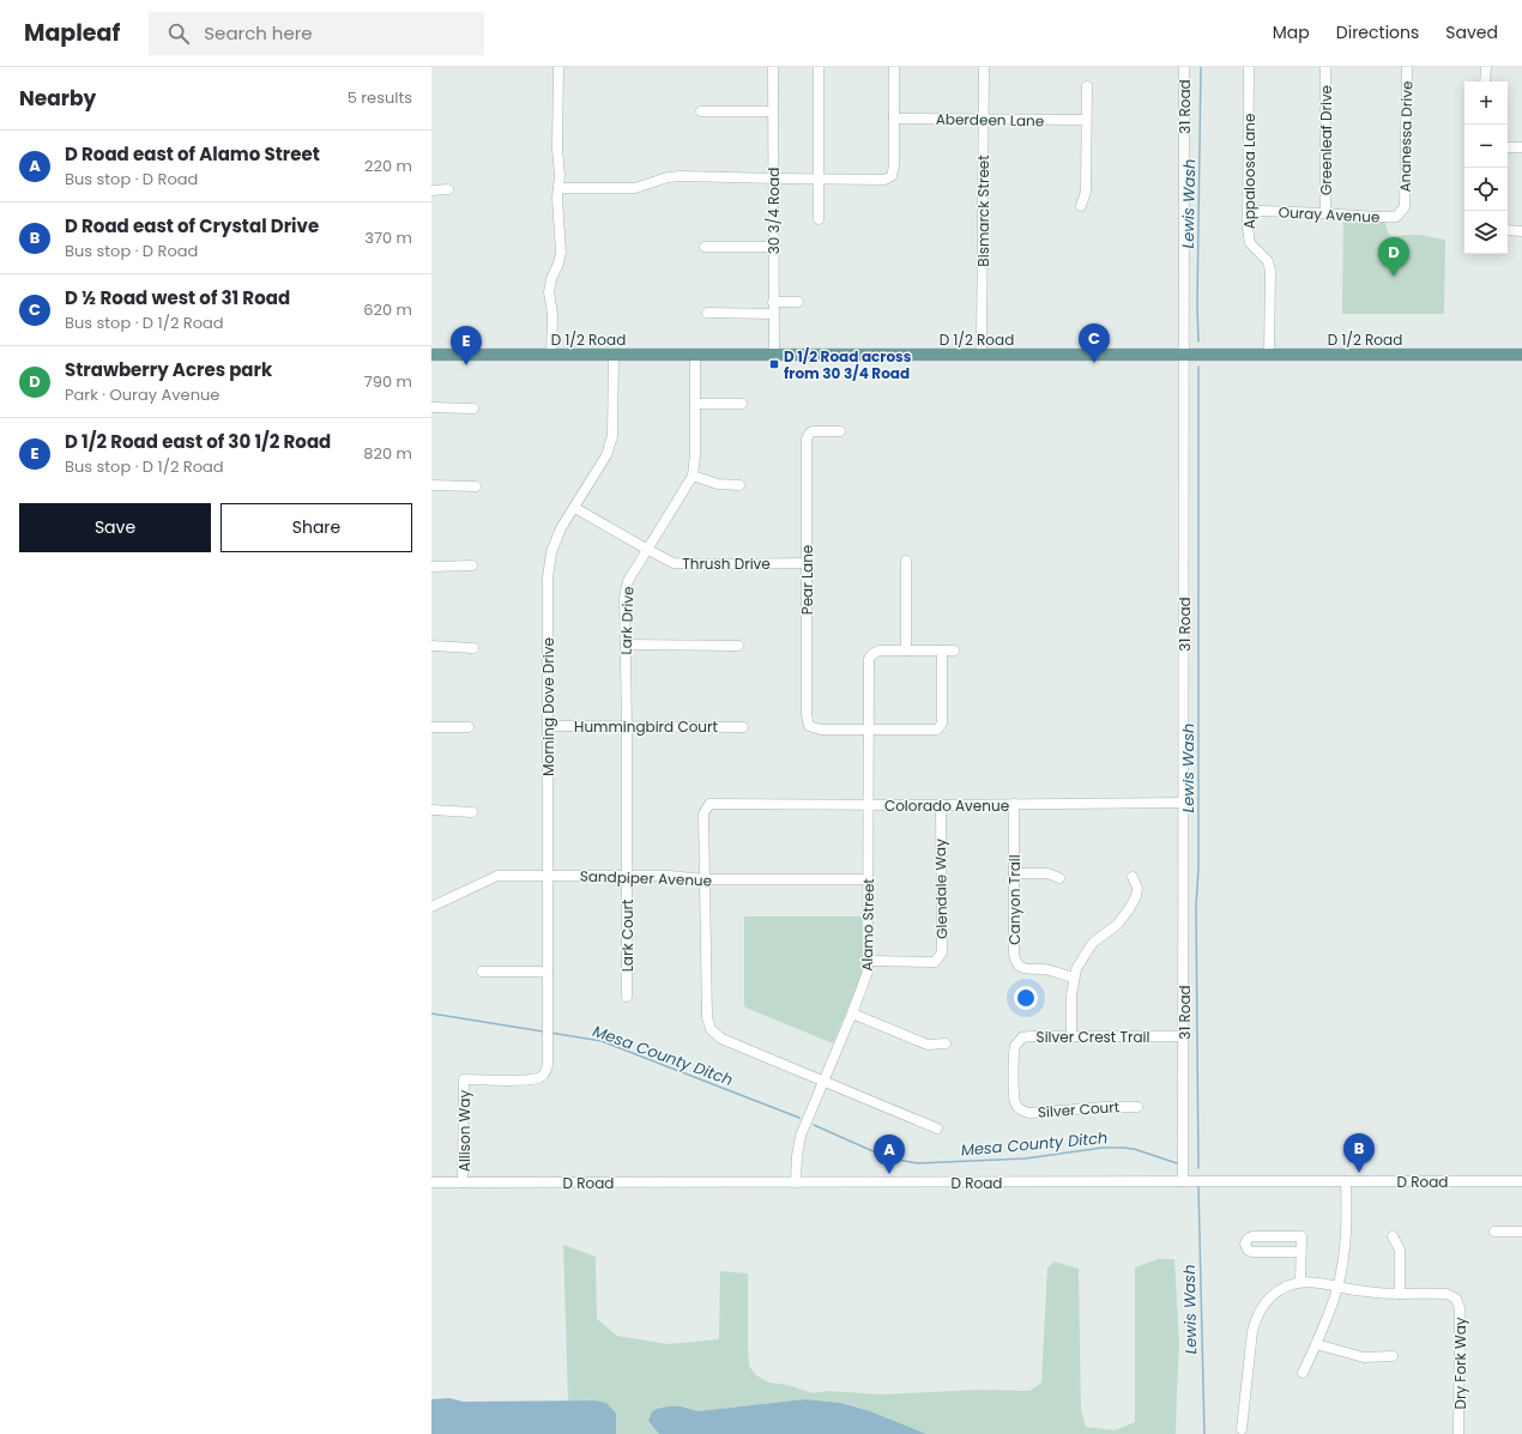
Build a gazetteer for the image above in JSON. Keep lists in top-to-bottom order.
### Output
{
  "streets": {
    "main road": ["D 1/2 Road"],
    "street": [
      "31 Road",
      "Aberdeen Lane",
      "Ananessa Drive",
      "Greenleaf Drive",
      "Appaloosa Lane",
      "30 3/4 Road",
      "Bismarck Street",
      "Ouray Avenue",
      "Thrush Drive",
      "Pear Lane",
      "Lark Drive",
      "Morning Dove Drive",
      "Hummingbird Court",
      "Colorado Avenue",
      "Sandpiper Avenue",
      "Glendale Way",
      "Canyon Trail",
      "Alamo Street",
      "Lark Court",
      "Silver Crest Trail",
      "Silver Court",
      "Allison Way",
      "D Road",
      "Dry Fork Way"
    ]
  },
  "crossings": [
    ["31 Road", "D 1/2 Road"],
    ["31 Road", "Colorado Avenue"],
    ["31 Road", "Silver Crest Trail"],
    ["31 Road", "D Road"],
    ["Aberdeen Lane", "Bismarck Street"],
    ["Ananessa Drive", "Ouray Avenue"],
    ["Greenleaf Drive", "Ouray Avenue"],
    ["Appaloosa Lane", "Ouray Avenue"],
    ["Appaloosa Lane", "D 1/2 Road"],
    ["30 3/4 Road", "D 1/2 Road"],
    ["Bismarck Street", "D 1/2 Road"],
    ["D 1/2 Road", "Lark Drive"],
    ["D 1/2 Road", "Morning Dove Drive"],
    ["Thrush Drive", "Pear Lane"],
    ["Thrush Drive", "Lark Drive"],
    ["Thrush Drive", "Morning Dove Drive"],
    ["Pear Lane", "Alamo Street"],
    ["Lark Drive", "Hummingbird Court"],
    ["Lark Drive", "Sandpiper Avenue"],
    ["Lark Drive", "Lark Court"],
    ["Morning Dove Drive", "Hummingbird Court"],
    ["Morning Dove Drive", "Sandpiper Avenue"],
    ["Morning Dove Drive", "Allison Way"],
    ["Colorado Avenue", "Sandpiper Avenue"],
    ["Colorado Avenue", "Glendale Way"],
    ["Colorado Avenue", "Canyon Trail"],
    ["Colorado Avenue", "Alamo Street"],
    ["Sandpiper Avenue", "Alamo Street"],
    ["Sandpiper Avenue", "Lark Court"],
    ["Glendale Way", "Alamo Street"],
    ["Alamo Street", "D Road"],
    ["Silver Crest Trail", "Silver Court"],
    ["Allison Way", "D Road"]
  ],
  "water": ["Lewis Wash", "Mesa County Ditch"],
  "places": {
    "transit": ["D 1/2 Road across from 30 3/4 Road"]
  },
  "page": {
    "header": "Mapleaf",
    "search": "Search here",
    "nav": ["Map", "Directions", "Saved"],
    "heading": ["Nearby", "5 results"],
    "map_buttons": ["+", "−"],
    "list": [
      {
        "mark": "A",
        "name": "D Road east of Alamo Street",
        "note": "Bus stop · D Road",
        "value": "220 m"
      },
      {
        "mark": "B",
        "name": "D Road east of Crystal Drive",
        "note": "Bus stop · D Road",
        "value": "370 m"
      },
      {
        "mark": "C",
        "name": "D ½ Road west of 31 Road",
        "note": "Bus stop · D 1/2 Road",
        "value": "620 m"
      },
      {
        "mark": "D",
        "name": "Strawberry Acres park",
        "note": "Park · Ouray Avenue",
        "value": "790 m"
      },
      {
        "mark": "E",
        "name": "D 1/2 Road east of 30 1/2 Road",
        "note": "Bus stop · D 1/2 Road",
        "value": "820 m"
      }
    ],
    "pins": [
      "D",
      "C",
      "E",
      "B",
      "A"
    ],
    "buttons": ["Save", "Share"]
  }
}
